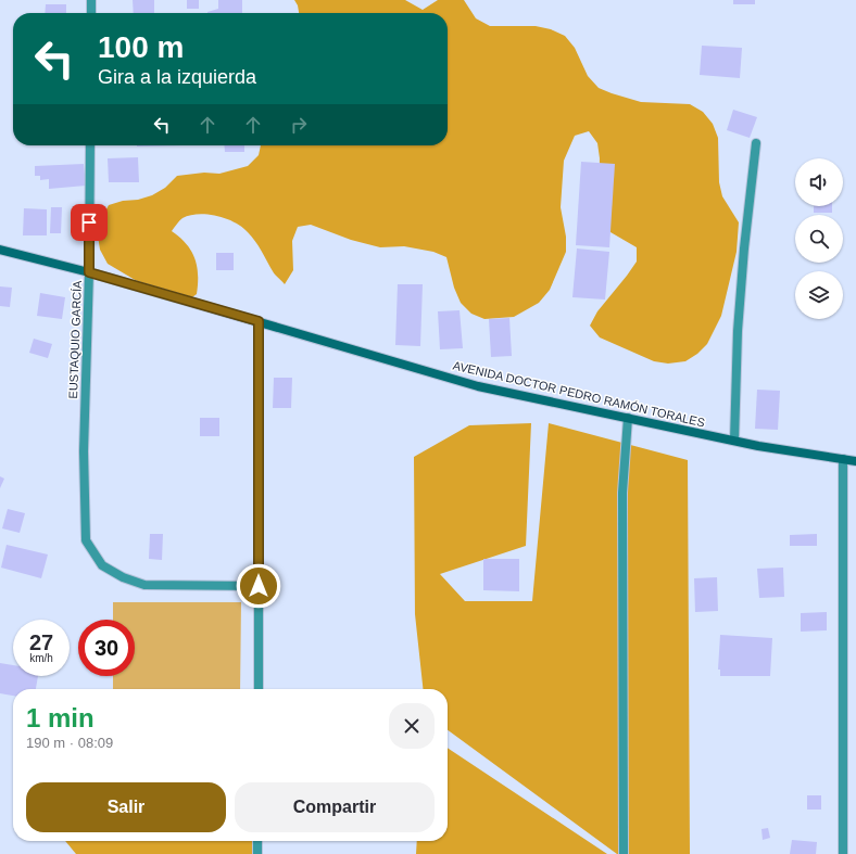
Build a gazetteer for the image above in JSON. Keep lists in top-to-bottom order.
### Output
{
  "streets": {
    "street": ["EUSTAQUIO GARCÍA", "AVENIDA DOCTOR PEDRO RAMÓN TORALES"]
  },
  "crossings": [
    ["EUSTAQUIO GARCÍA", "AVENIDA DOCTOR PEDRO RAMÓN TORALES"]
  ],
  "page": {
    "turn": ["100 m", "Gira a la izquierda"],
    "speed": "27 km/h",
    "limit": "30",
    "heading": ["1 min", "190 m · 08:09"],
    "buttons": ["Salir", "Compartir"]
  }
}
